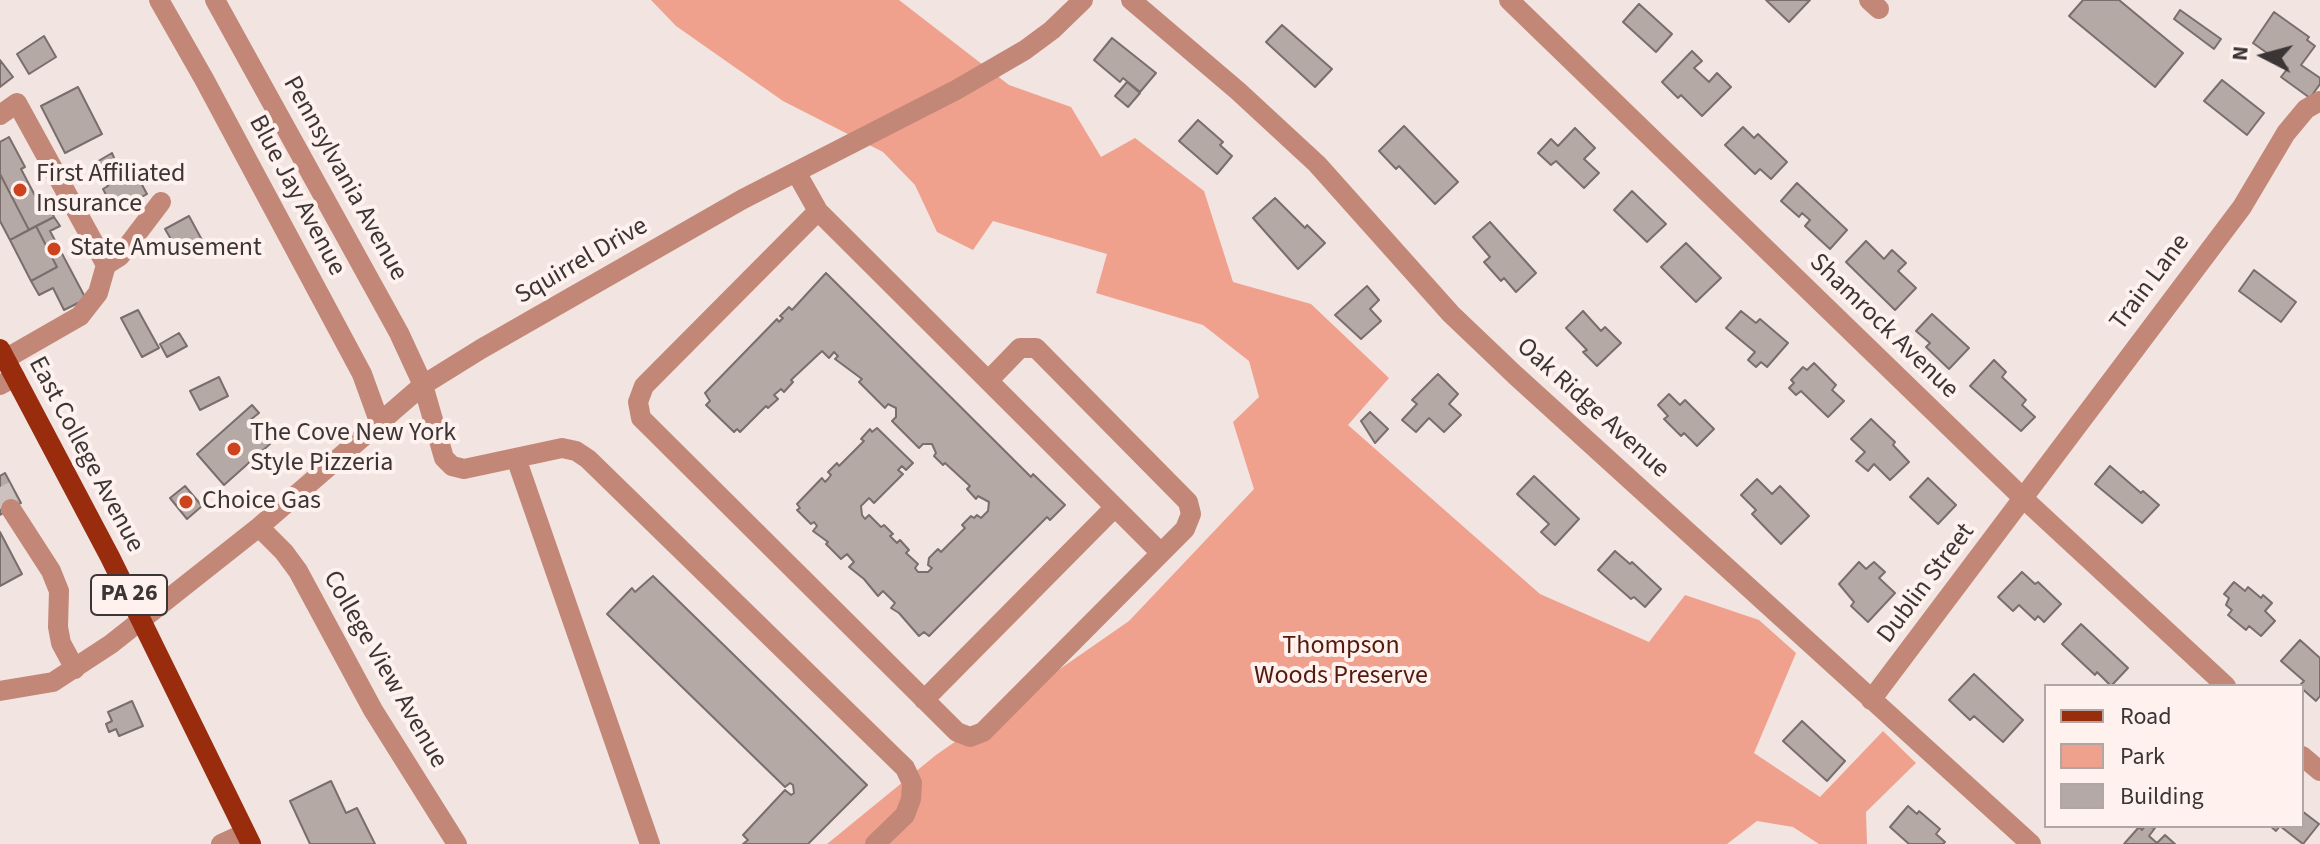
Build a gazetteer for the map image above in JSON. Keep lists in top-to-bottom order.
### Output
{
  "streets": {
    "main road": ["East College Avenue", "PA 26"],
    "street": [
      "Pennsylvania Avenue",
      "Blue Jay Avenue",
      "Squirrel Drive",
      "Train Lane",
      "Shamrock Avenue",
      "Oak Ridge Avenue",
      "Dublin Street",
      "College View Avenue"
    ]
  },
  "crossings": [
    ["Pennsylvania Avenue", "Squirrel Drive"],
    ["Blue Jay Avenue", "Squirrel Drive"],
    ["Squirrel Drive", "East College Avenue"],
    ["Squirrel Drive", "College View Avenue"],
    ["Train Lane", "Shamrock Avenue"],
    ["Train Lane", "Dublin Street"],
    ["Shamrock Avenue", "Dublin Street"],
    ["Oak Ridge Avenue", "Dublin Street"]
  ],
  "parks": ["Thompson Woods Preserve"],
  "places": [
    "First Affiliated Insurance",
    "State Amusement",
    "The Cove New York Style Pizzeria",
    "Choice Gas"
  ],
  "legend": ["Road", "Park", "Building"],
  "north": "left"
}
